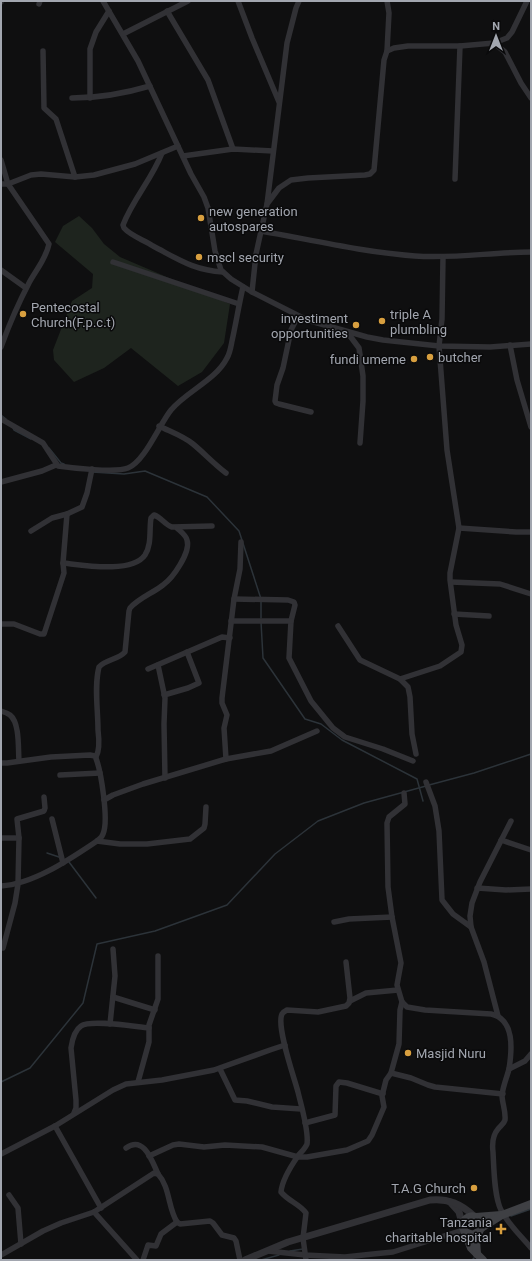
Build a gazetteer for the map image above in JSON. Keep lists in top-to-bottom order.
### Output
{
  "places": {
    "other": [
      "new generation autospares",
      "mscl security",
      "Pentecostal Church(F.p.c.t)",
      "triple A plumbling",
      "investiment opportunities",
      "butcher",
      "fundi umeme",
      "Masjid Nuru",
      "T.A.G Church"
    ],
    "health": ["Tanzania charitable hospital"]
  },
  "north": "top"
}
